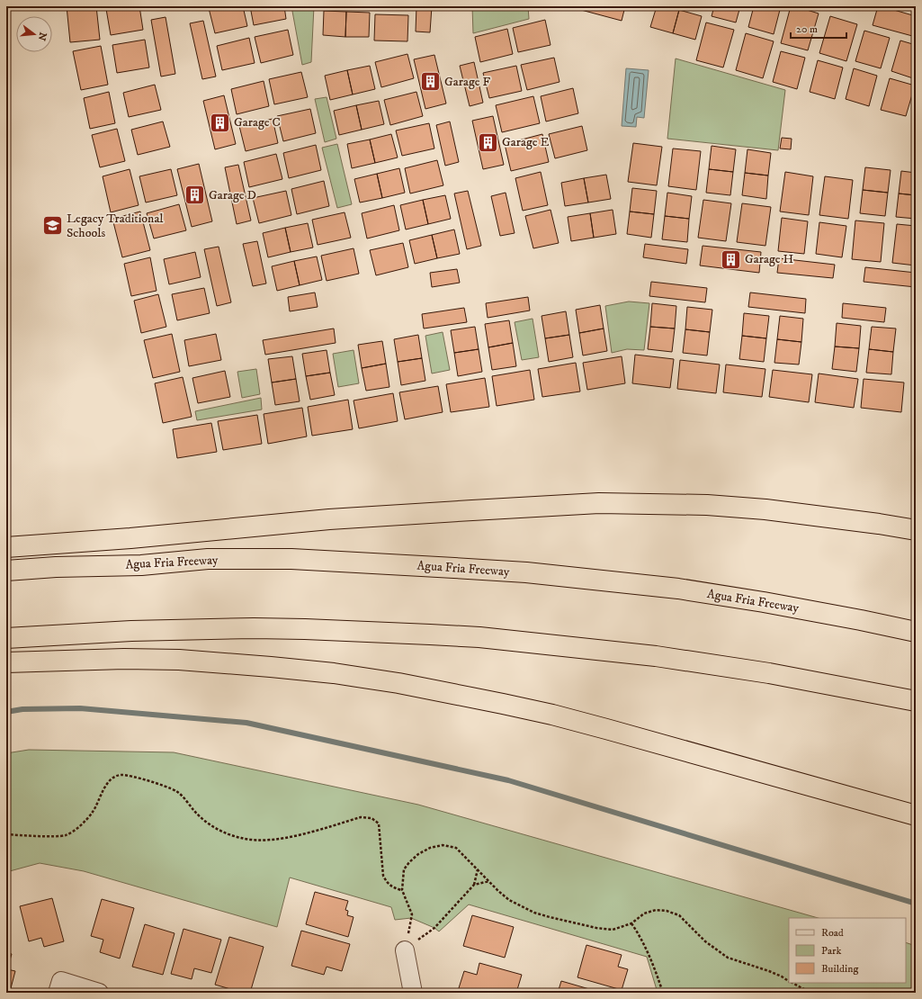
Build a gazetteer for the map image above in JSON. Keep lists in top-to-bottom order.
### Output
{
  "streets": {
    "highway": ["Agua Fria Freeway"]
  },
  "places": {
    "building": [
      "Garage F",
      "Garage C",
      "Garage E",
      "Garage D",
      "Garage H"
    ],
    "school or university": ["Legacy Traditional Schools"]
  },
  "legend": ["Road", "Park", "Building"],
  "scale_bar": "20 m",
  "north": "right"
}
